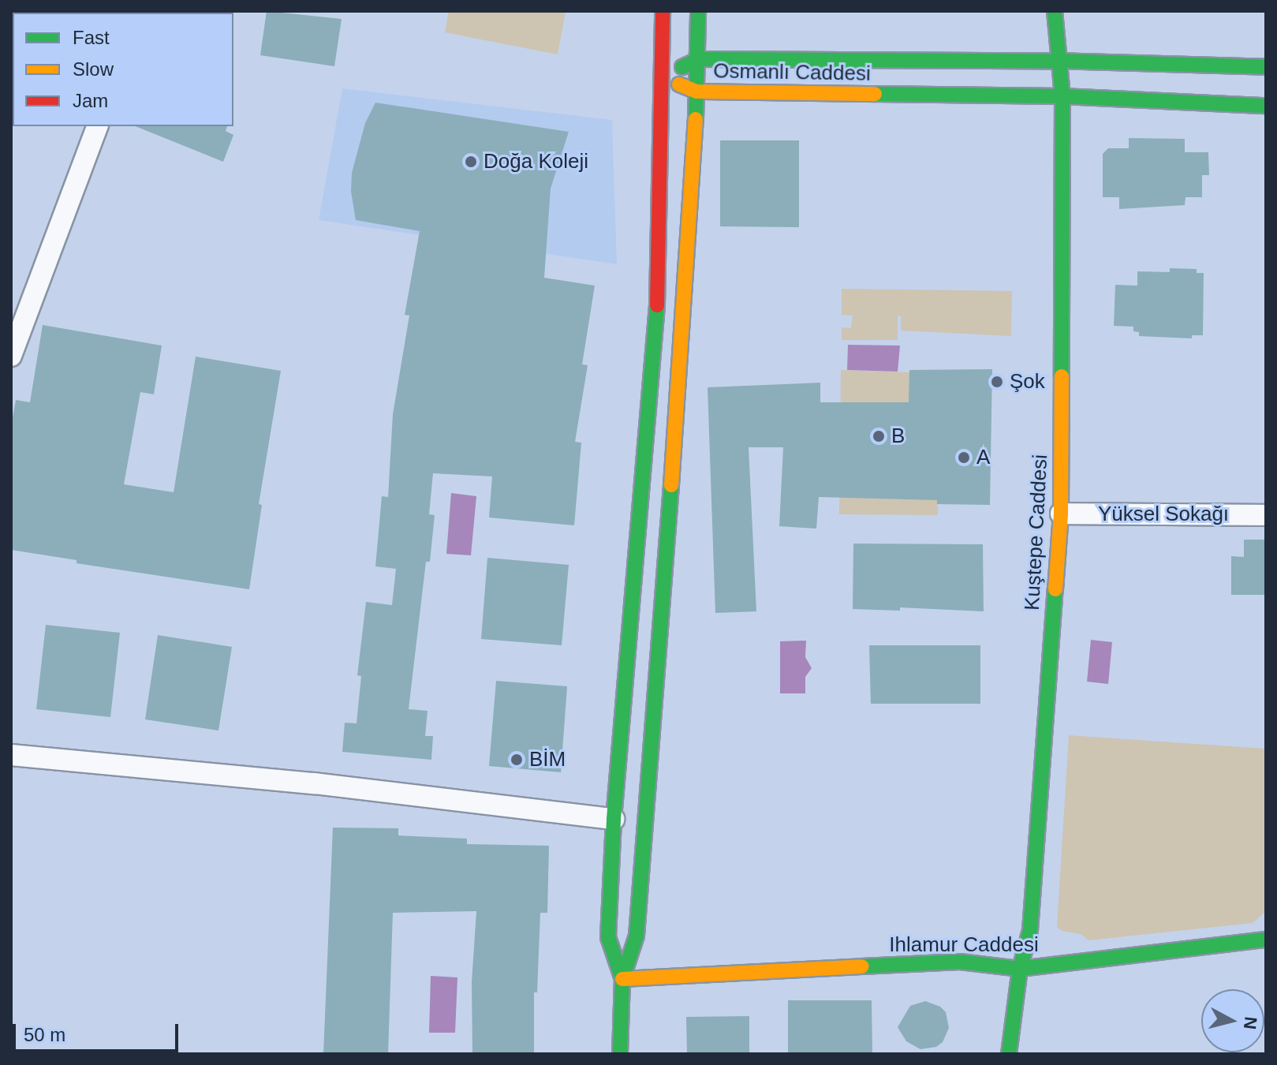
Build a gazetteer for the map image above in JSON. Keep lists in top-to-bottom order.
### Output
{
  "streets": {
    "street": [
      "Osmanlı Caddesi",
      "Yüksel Sokağı",
      "Kuştepe Caddesi",
      "Ihlamur Caddesi"
    ]
  },
  "crossings": [
    ["Osmanlı Caddesi", "Kuştepe Caddesi"],
    ["Yüksel Sokağı", "Kuştepe Caddesi"],
    ["Kuştepe Caddesi", "Ihlamur Caddesi"]
  ],
  "places": [
    "Doğa Koleji",
    "Şok",
    "B",
    "A",
    "BİM"
  ],
  "legend": ["Fast", "Slow", "Jam"],
  "scale_bar": "50 m",
  "north": "right"
}
